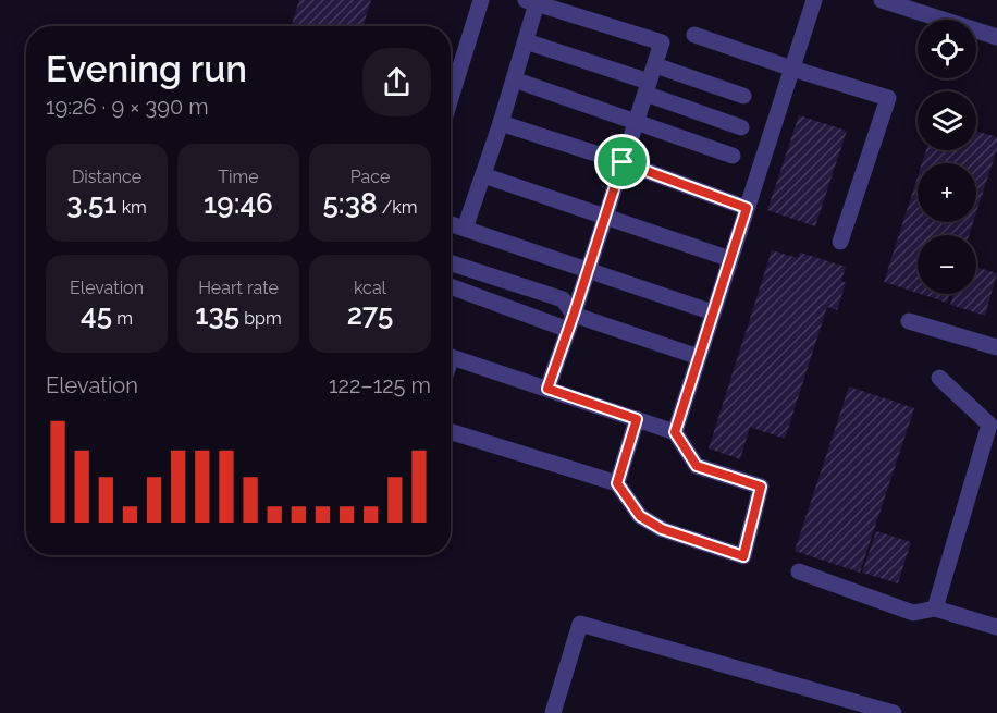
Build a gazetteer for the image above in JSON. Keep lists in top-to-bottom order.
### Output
{
  "page": {
    "map_buttons": ["+", "−"],
    "heading": ["Evening run", "19:26 · 9 × 390 m"],
    "stats": [
      ["Distance", "3.51 km"],
      ["Time", "19:46"],
      ["Pace", "5:38 /km"],
      ["Elevation", "45 m"],
      ["Heart rate", "135 bpm"],
      ["kcal", "275"]
    ],
    "chart": ["Elevation", "122–125 m"]
  }
}
